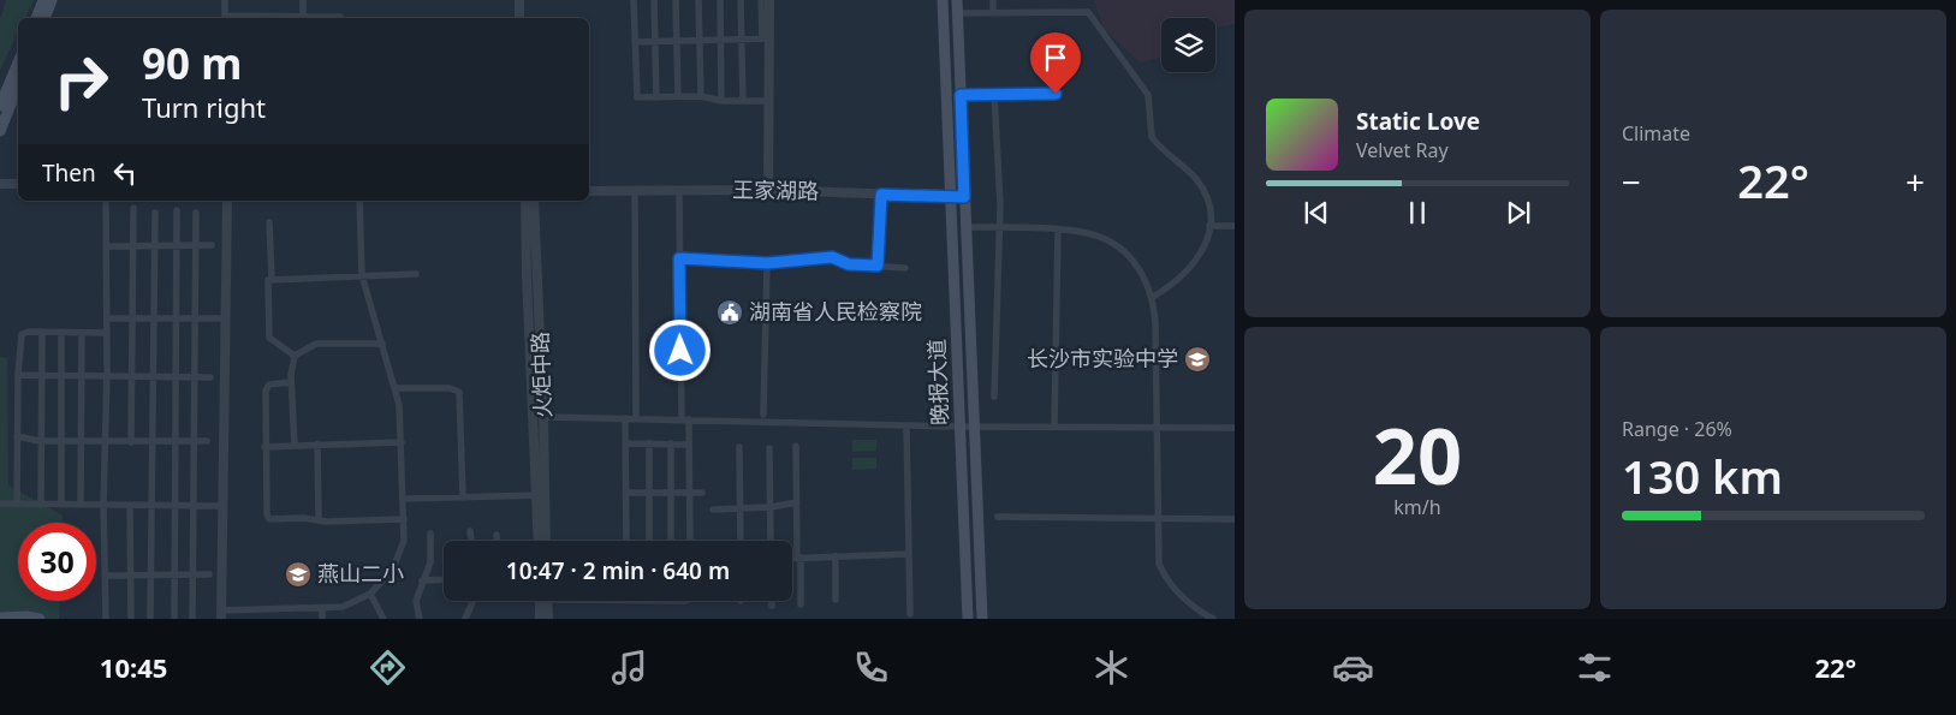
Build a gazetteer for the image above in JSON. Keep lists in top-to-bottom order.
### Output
{
  "streets": {
    "main road": ["晚报大道"],
    "street": ["王家湖路", "火炬中路"]
  },
  "crossings": [
    ["王家湖路", "晚报大道"]
  ],
  "places": {
    "public building": ["湖南省人民检察院"],
    "school or university": ["长沙市实验中学", "燕山二小"]
  },
  "page": {
    "tile": [
      "Climate",
      ["20", "km/h"],
      ["Range · 26%", "130 km"]
    ],
    "turn": ["90 m", "Turn right"],
    "song": ["Static Love", "Velvet Ray"],
    "then": "Then",
    "heat": ["−", "22°", "+"],
    "limit": "30",
    "trip": "10:47 · 2 min · 640 m",
    "tabs": ["10:45", "22°"]
  }
}
